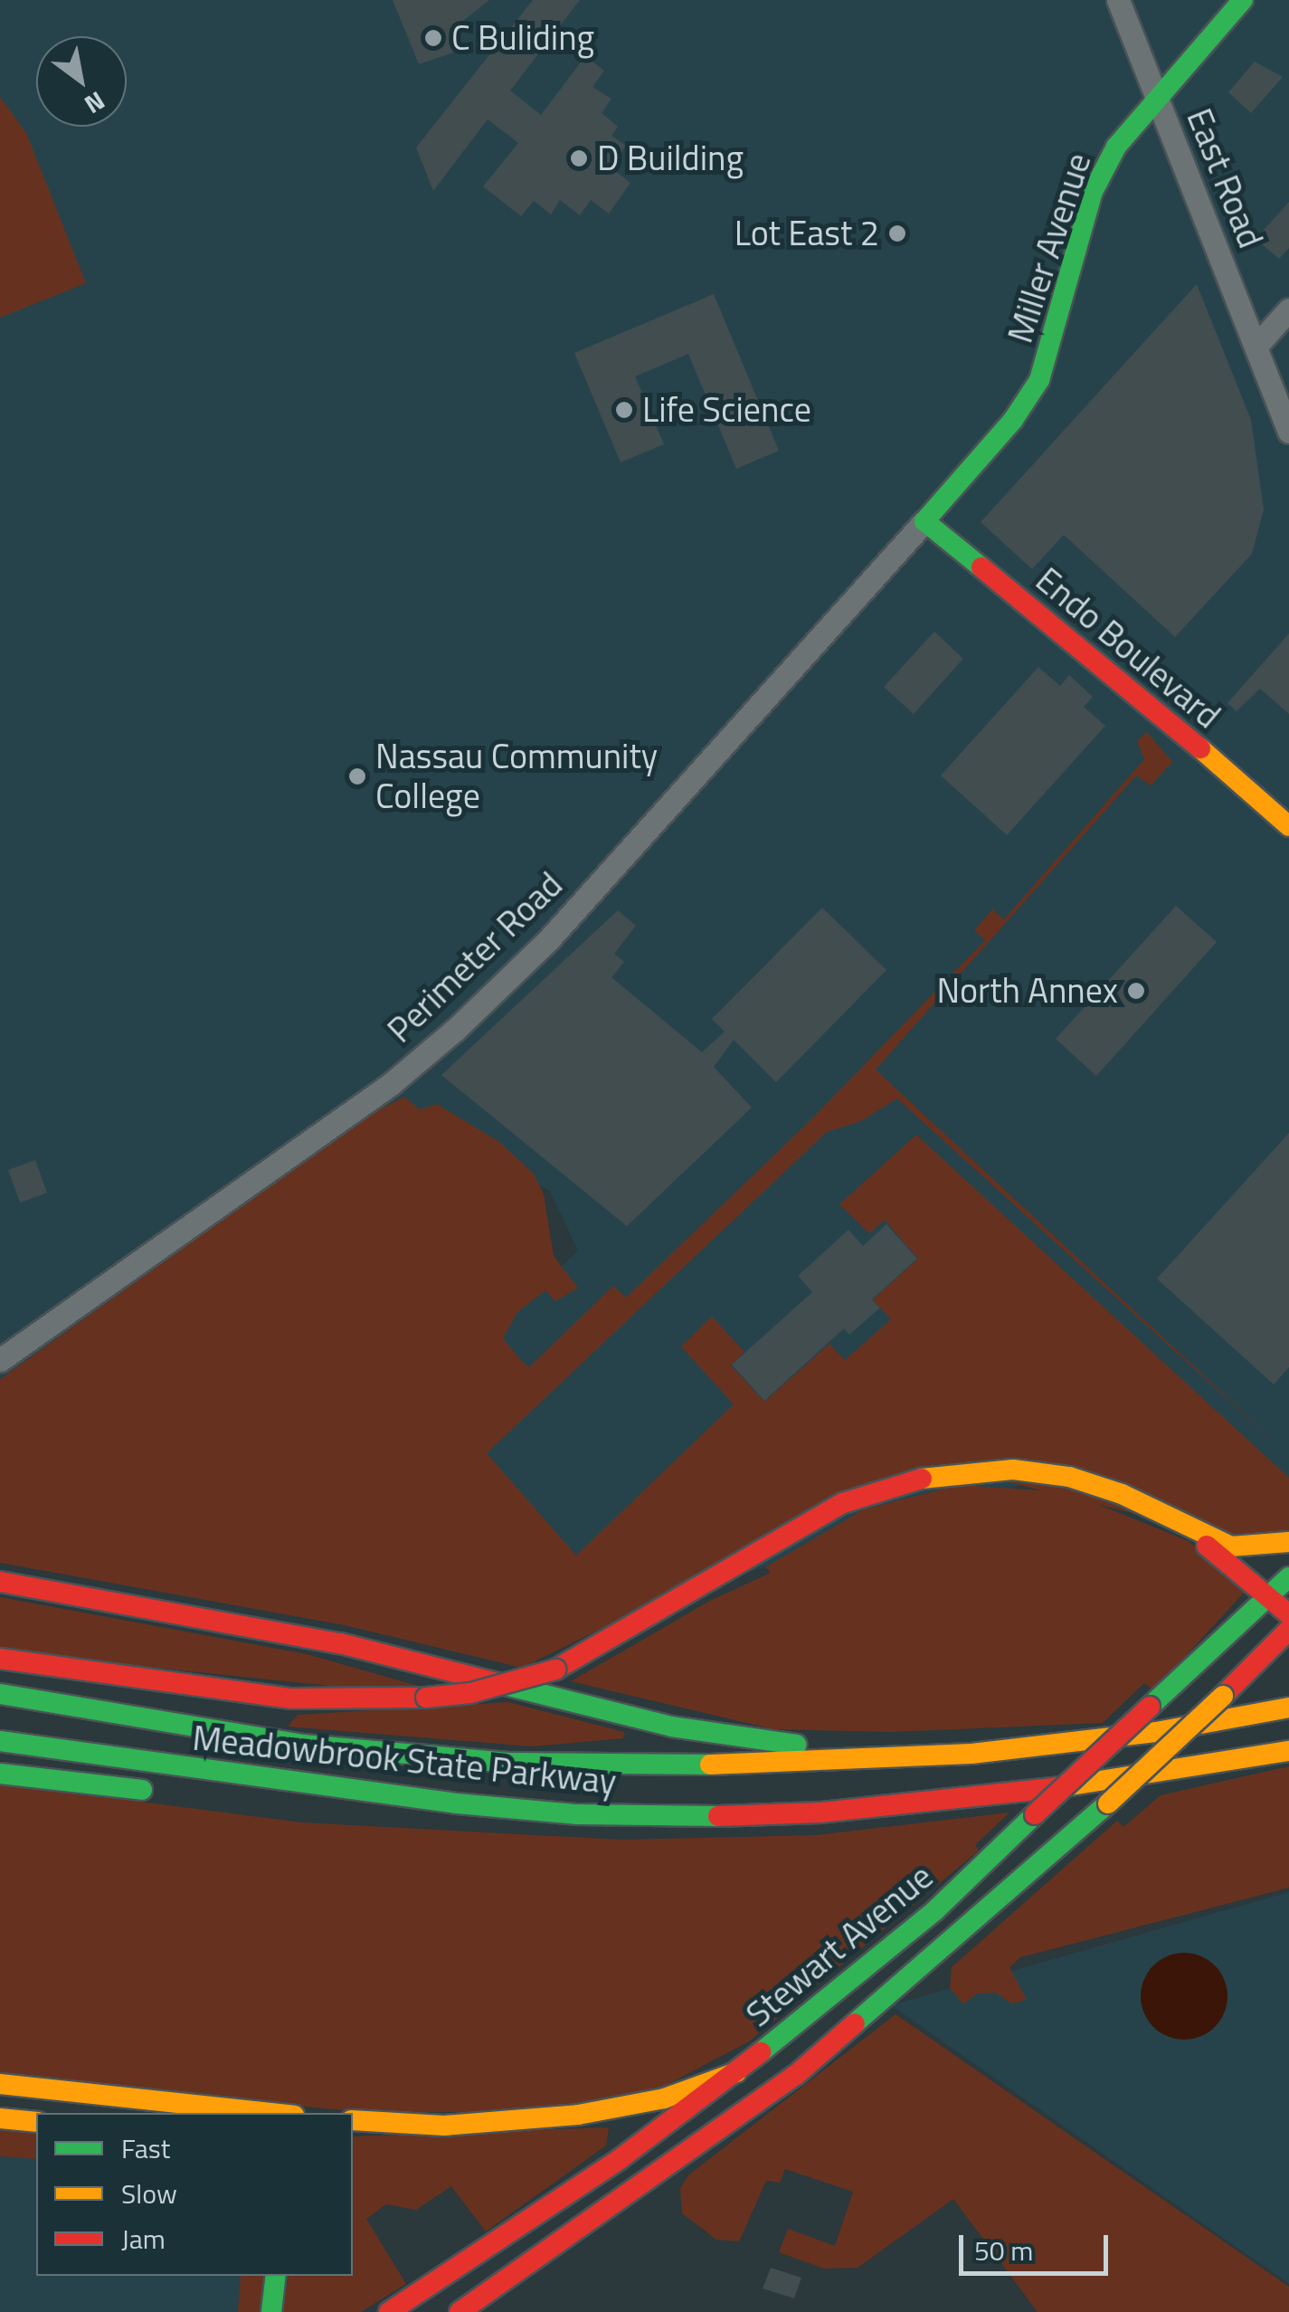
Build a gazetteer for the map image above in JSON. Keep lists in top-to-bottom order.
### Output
{
  "streets": {
    "main road": [
      "Miller Avenue",
      "Endo Boulevard",
      "Meadowbrook State Parkway",
      "Stewart Avenue"
    ],
    "street": ["East Road", "Perimeter Road"]
  },
  "crossings": [
    ["East Road", "Miller Avenue"],
    ["Miller Avenue", "Endo Boulevard"],
    ["Miller Avenue", "Perimeter Road"],
    ["Endo Boulevard", "Perimeter Road"]
  ],
  "places": [
    "C Buliding",
    "D Building",
    "Lot East 2",
    "Life Science",
    "Nassau Community College",
    "North Annex"
  ],
  "legend": ["Fast", "Slow", "Jam"],
  "scale_bar": "50 m",
  "north": "bottom right"
}
